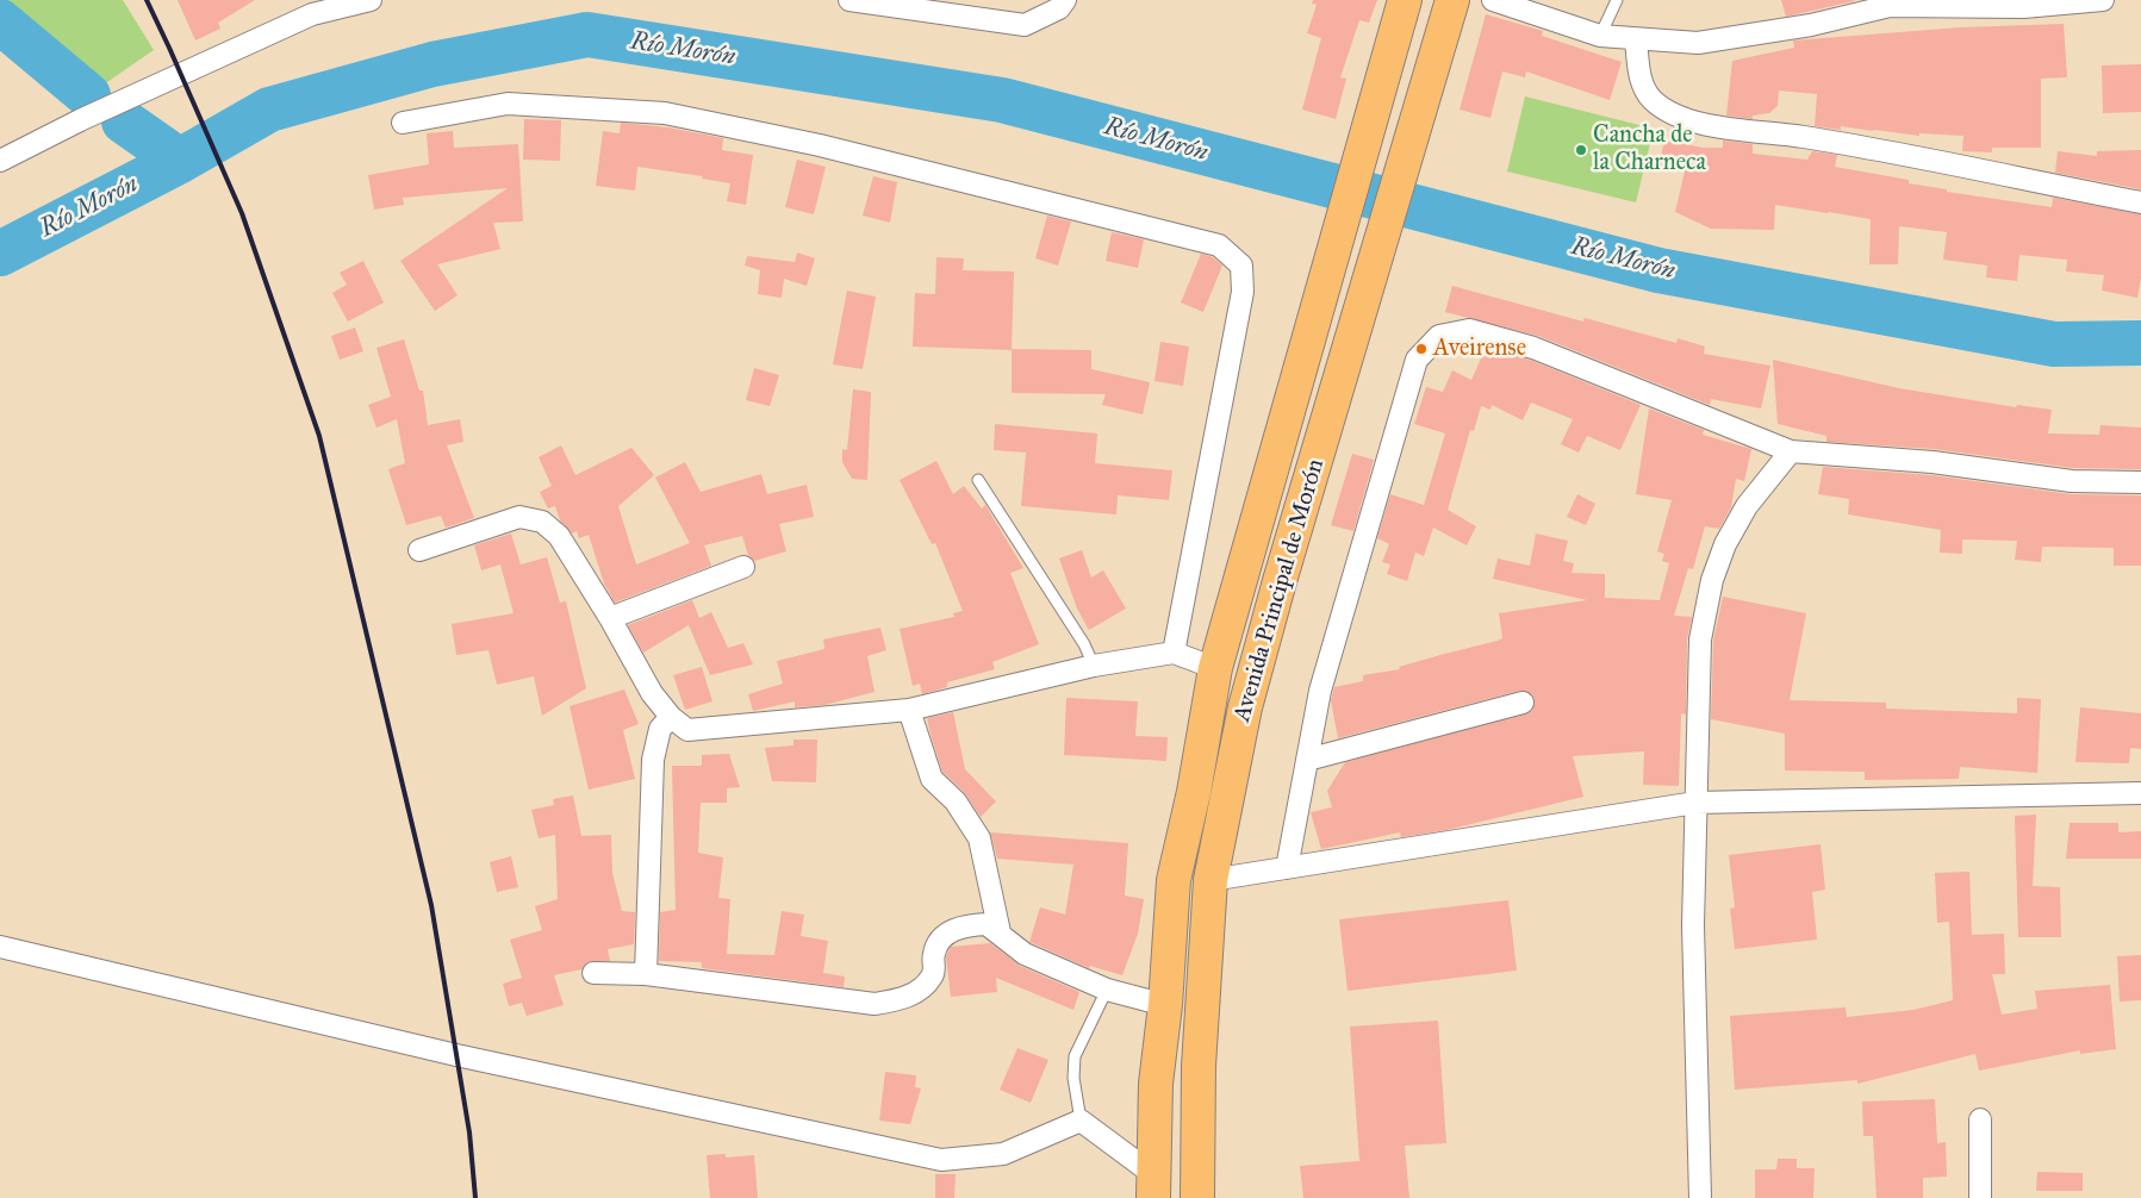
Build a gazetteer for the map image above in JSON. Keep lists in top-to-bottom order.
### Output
{
  "streets": {
    "main road": ["Avenida Principal de Morón"]
  },
  "water": ["Río Morón"],
  "places": ["Cancha de la Charneca", "Aveirense"]
}
